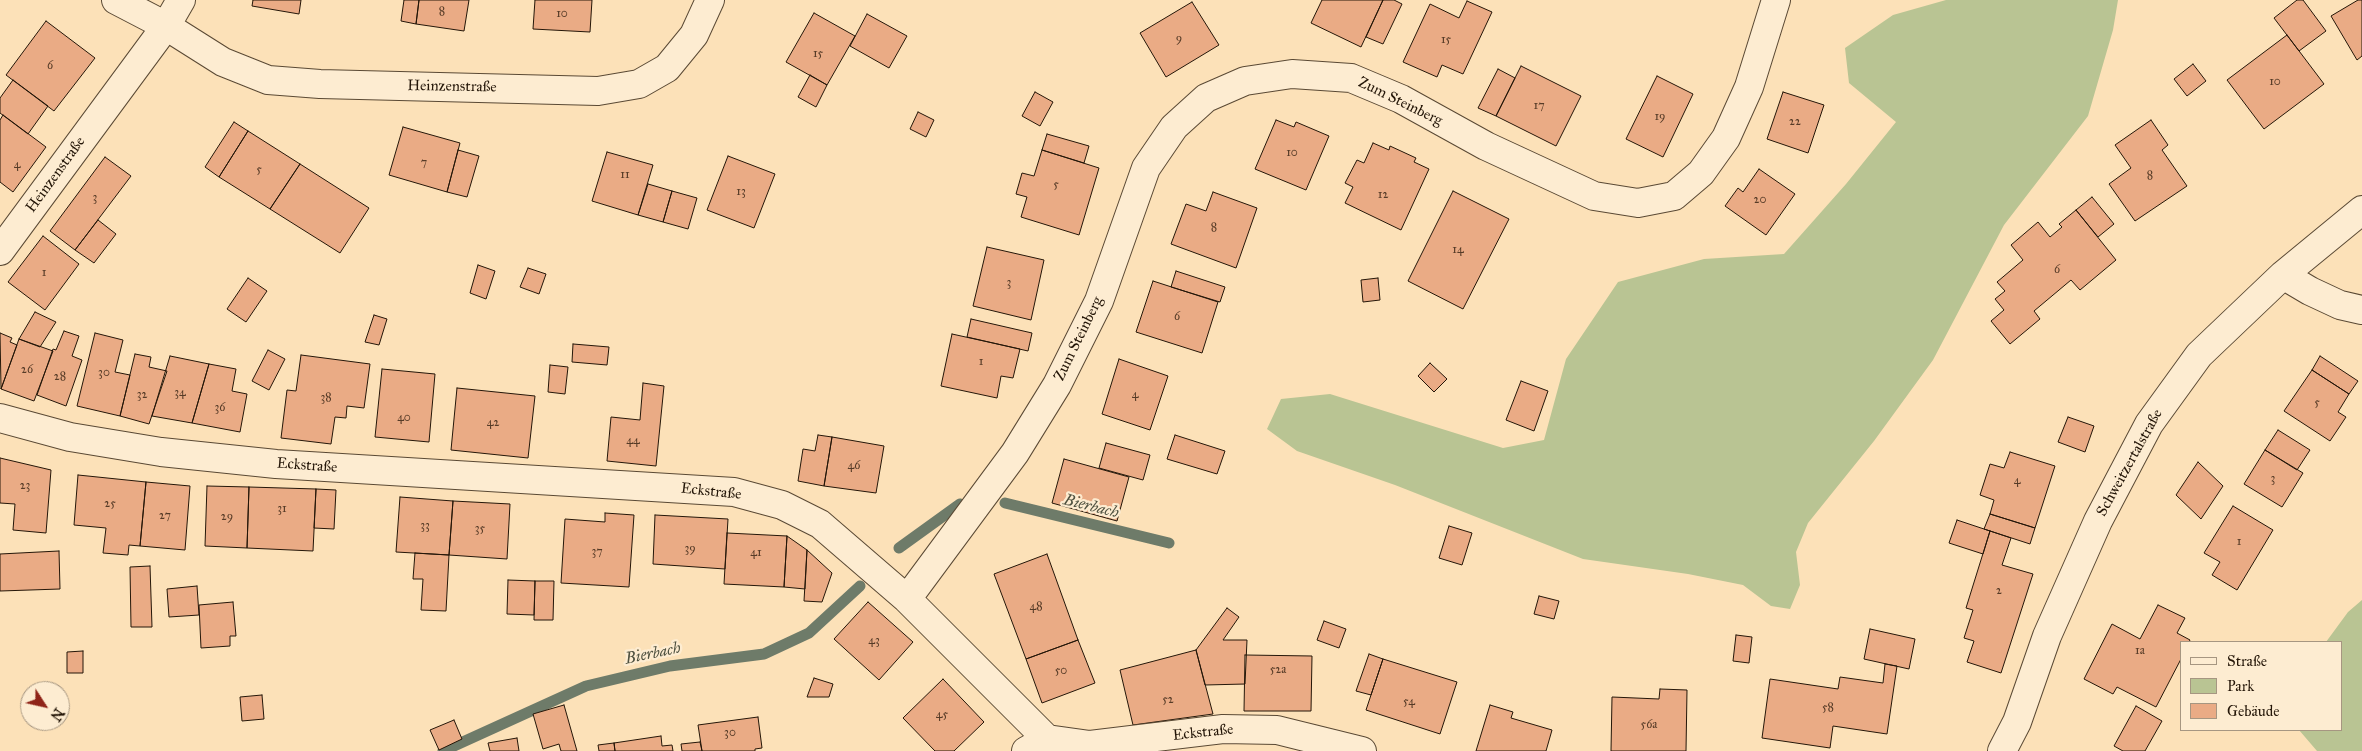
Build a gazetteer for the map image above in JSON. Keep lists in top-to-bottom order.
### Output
{
  "streets": {
    "street": [
      "Heinzenstraße",
      "Zum Steinberg",
      "Schweitzertalstraße",
      "Eckstraße"
    ]
  },
  "crossings": [
    ["Zum Steinberg", "Eckstraße"]
  ],
  "water": ["Bierbach"],
  "house_numbers": [
    "8",
    "10",
    "9",
    "15",
    "15",
    "6",
    "10",
    "17",
    "19",
    "22",
    "10",
    "7",
    "4",
    "5",
    "11",
    "8",
    "5",
    "13",
    "12",
    "3",
    "20",
    "8",
    "14",
    "6",
    "1",
    "3",
    "6",
    "1",
    "26",
    "30",
    "28",
    "34",
    "32",
    "4",
    "38",
    "5",
    "36",
    "40",
    "42",
    "44",
    "46",
    "3",
    "4",
    "23",
    "25",
    "31",
    "27",
    "29",
    "33",
    "35",
    "1",
    "39",
    "37",
    "41",
    "2",
    "48",
    "43",
    "1a",
    "52a",
    "50",
    "52",
    "54",
    "58",
    "45",
    "56a",
    "30"
  ],
  "legend": ["Straße", "Park", "Gebäude"],
  "north": "bottom right"
}
